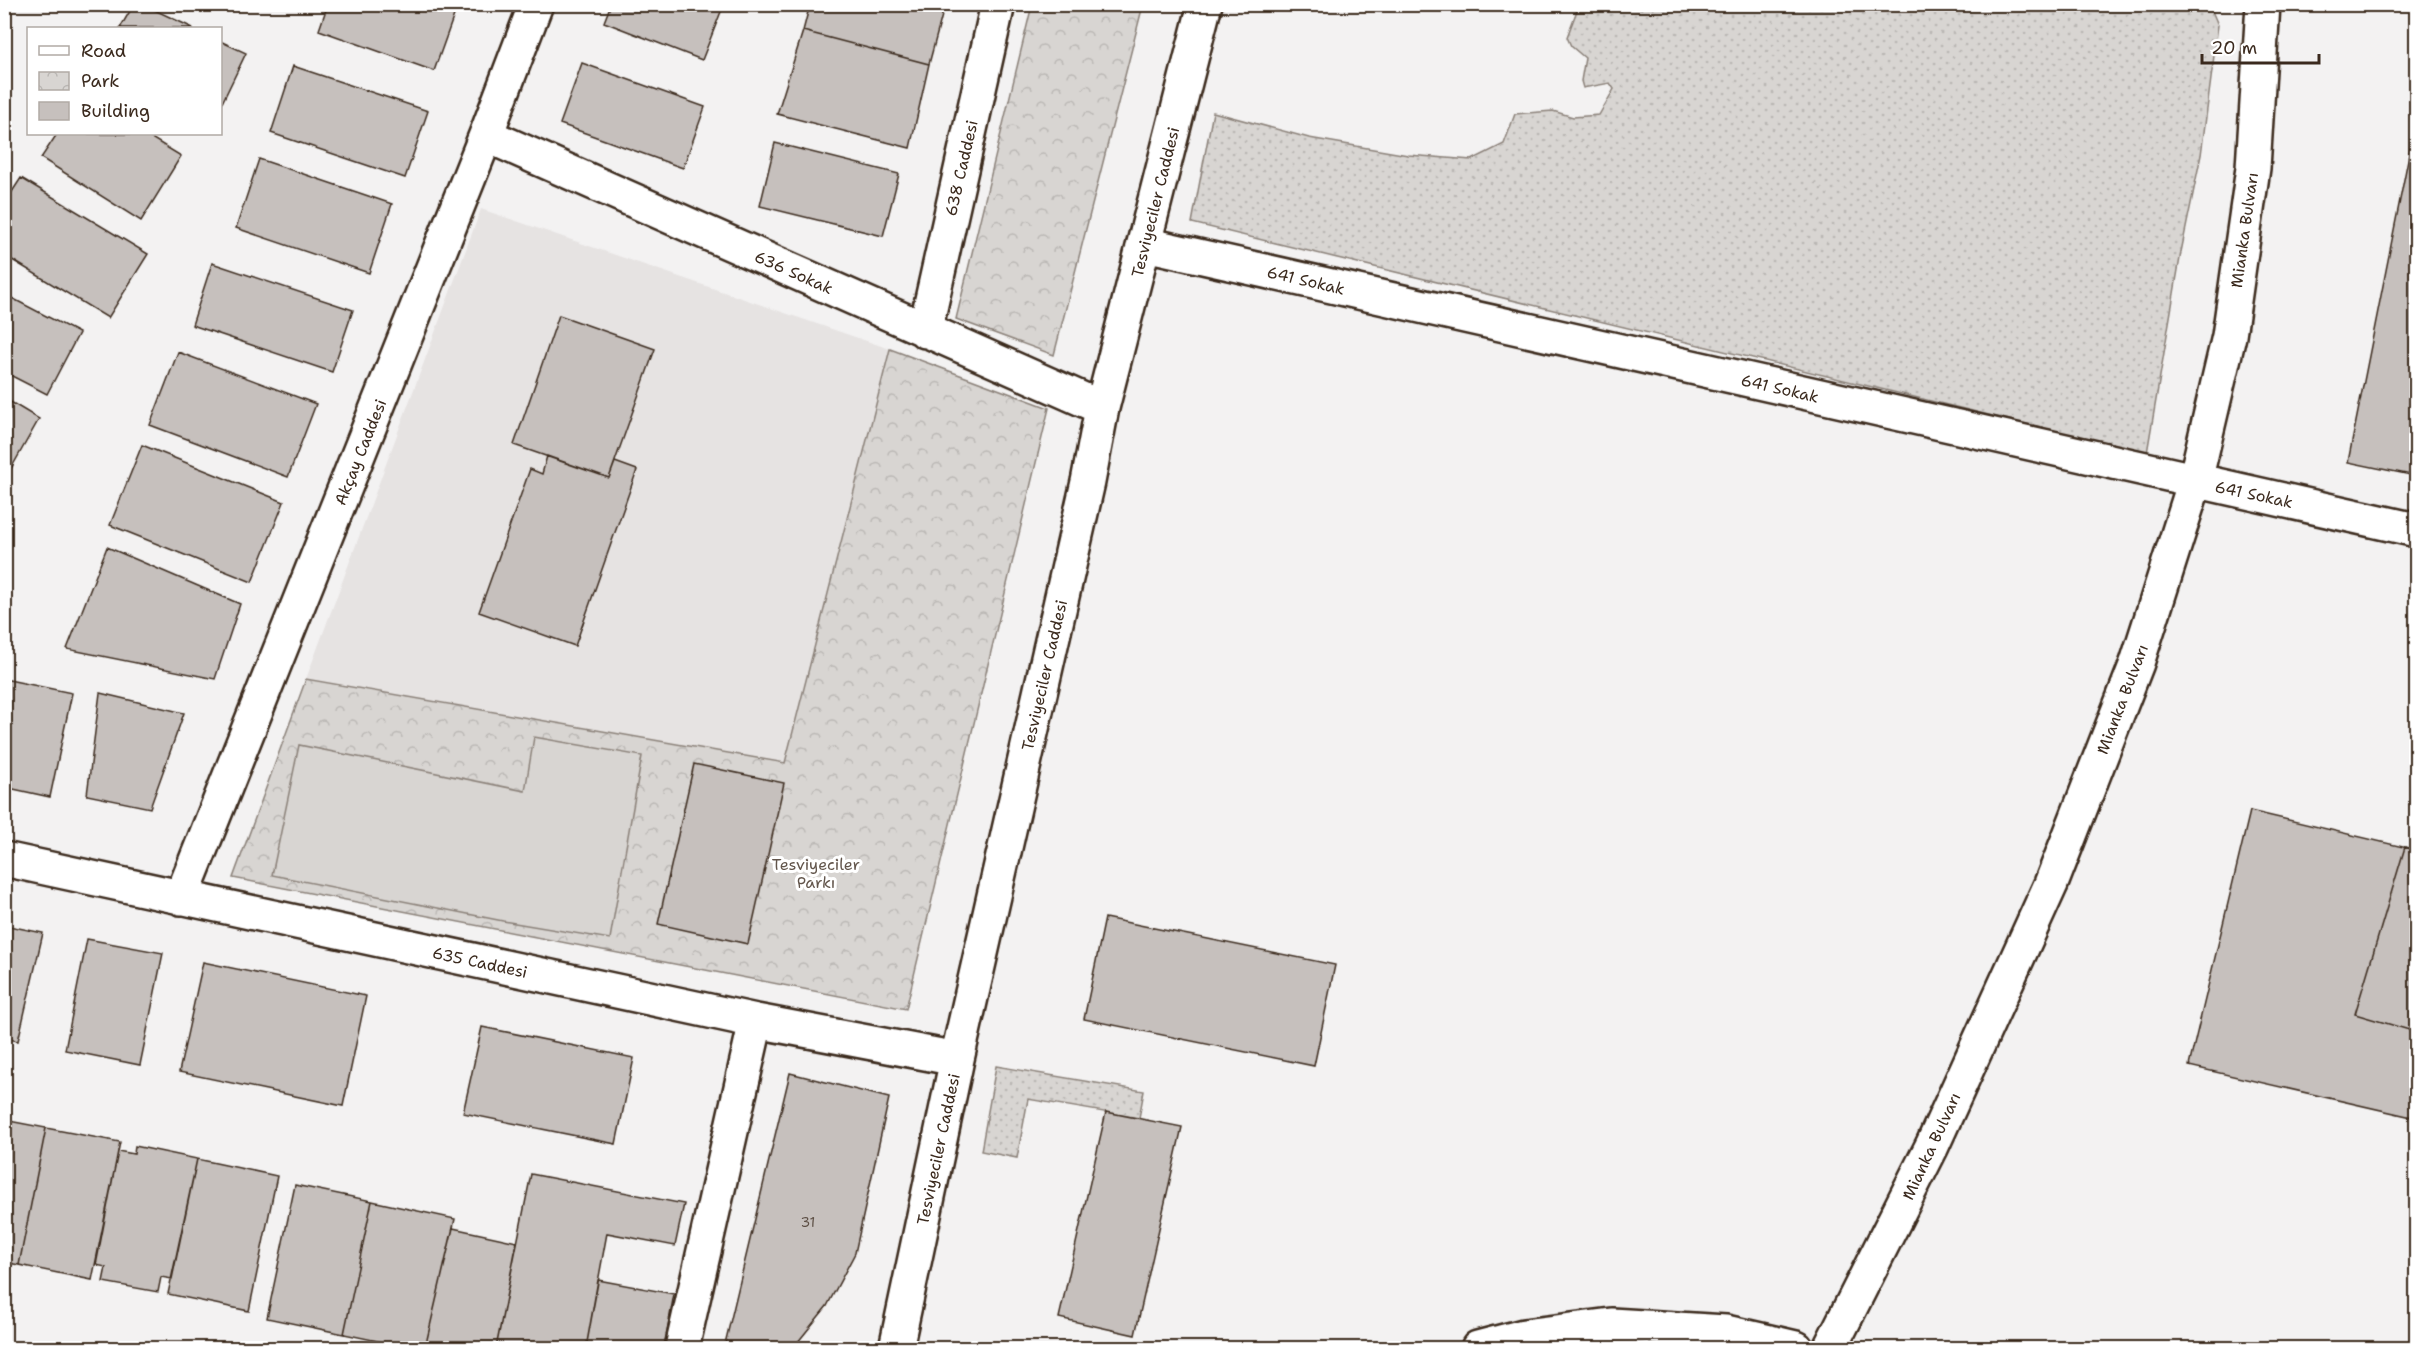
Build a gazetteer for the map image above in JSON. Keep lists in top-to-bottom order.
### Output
{
  "streets": {
    "street": [
      "638 Caddesi",
      "Tesviyeciler Caddesi",
      "Mianka Bulvarı",
      "636 Sokak",
      "641 Sokak",
      "Akçay Caddesi",
      "635 Caddesi"
    ]
  },
  "crossings": [
    ["638 Caddesi", "636 Sokak"],
    ["Tesviyeciler Caddesi", "636 Sokak"],
    ["Tesviyeciler Caddesi", "641 Sokak"],
    ["Tesviyeciler Caddesi", "635 Caddesi"],
    ["Mianka Bulvarı", "641 Sokak"],
    ["636 Sokak", "Akçay Caddesi"],
    ["Akçay Caddesi", "635 Caddesi"]
  ],
  "parks": ["Tesviyeciler Parkı"],
  "house_numbers": ["31"],
  "legend": ["Road", "Park", "Building"],
  "scale_bar": "20 m"
}
